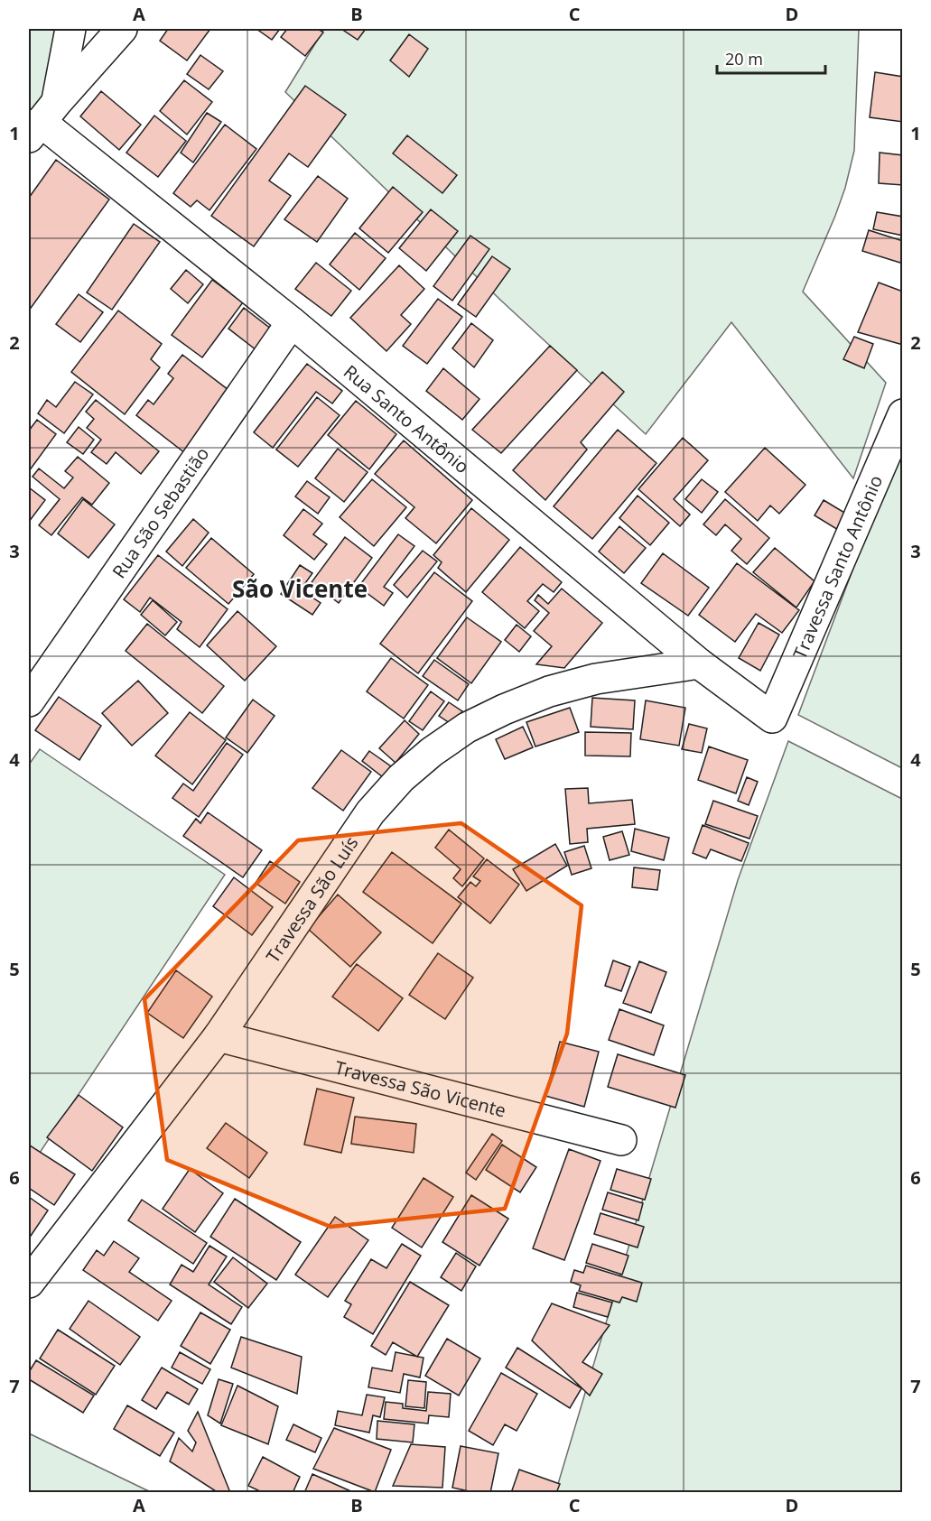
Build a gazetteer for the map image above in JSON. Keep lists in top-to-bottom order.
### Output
{
  "streets": {
    "street": [
      "Rua Santo Antônio",
      "Rua São Sebastião",
      "Travessa Santo Antônio",
      "Travessa São Luís",
      "Travessa São Vicente"
    ]
  },
  "crossings": [
    ["Rua Santo Antônio", "Rua São Sebastião"],
    ["Rua Santo Antônio", "Travessa Santo Antônio"],
    ["Rua Santo Antônio", "Travessa São Luís"],
    ["Travessa São Luís", "Travessa São Vicente"]
  ],
  "districts": ["São Vicente"],
  "scale_bar": "20 m",
  "grid": {
    "columns": [
      "A",
      "B",
      "C",
      "D"
    ],
    "rows": [
      "1",
      "2",
      "3",
      "4",
      "5",
      "6",
      "7"
    ]
  }
}
